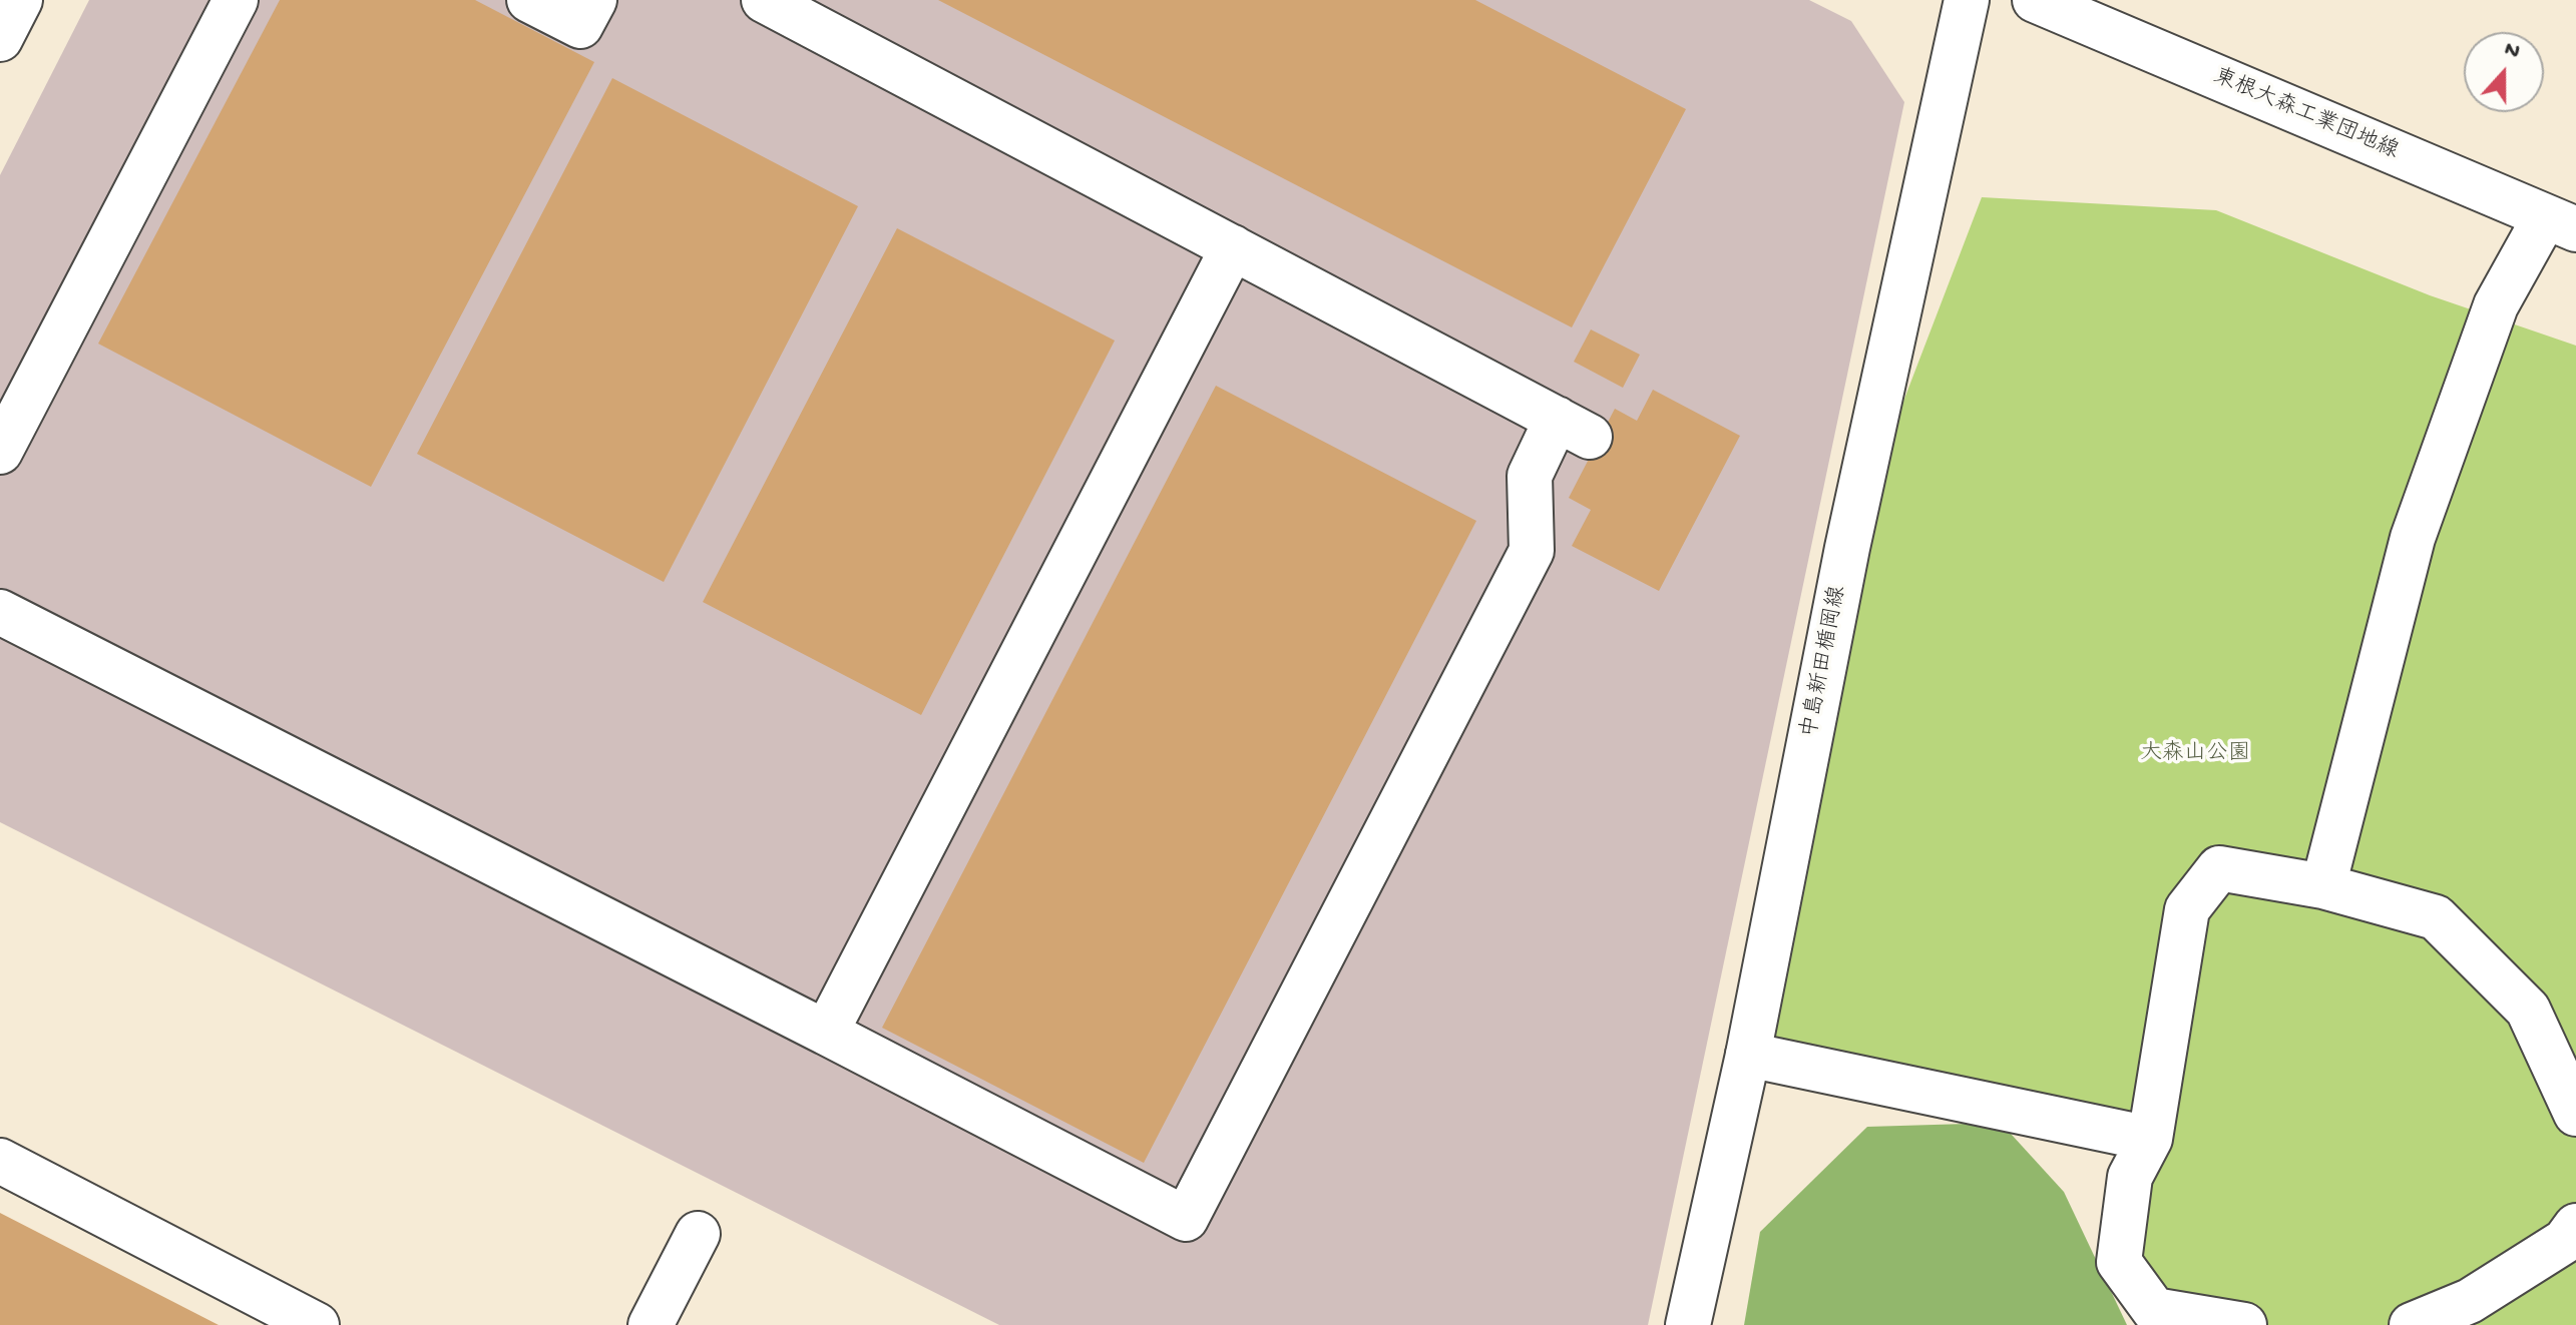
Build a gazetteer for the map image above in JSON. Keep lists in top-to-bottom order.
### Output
{
  "streets": {
    "main road": ["東根大森工業団地線", "中島新田楯岡線"]
  },
  "parks": ["大森山公園"],
  "north": "top"
}
